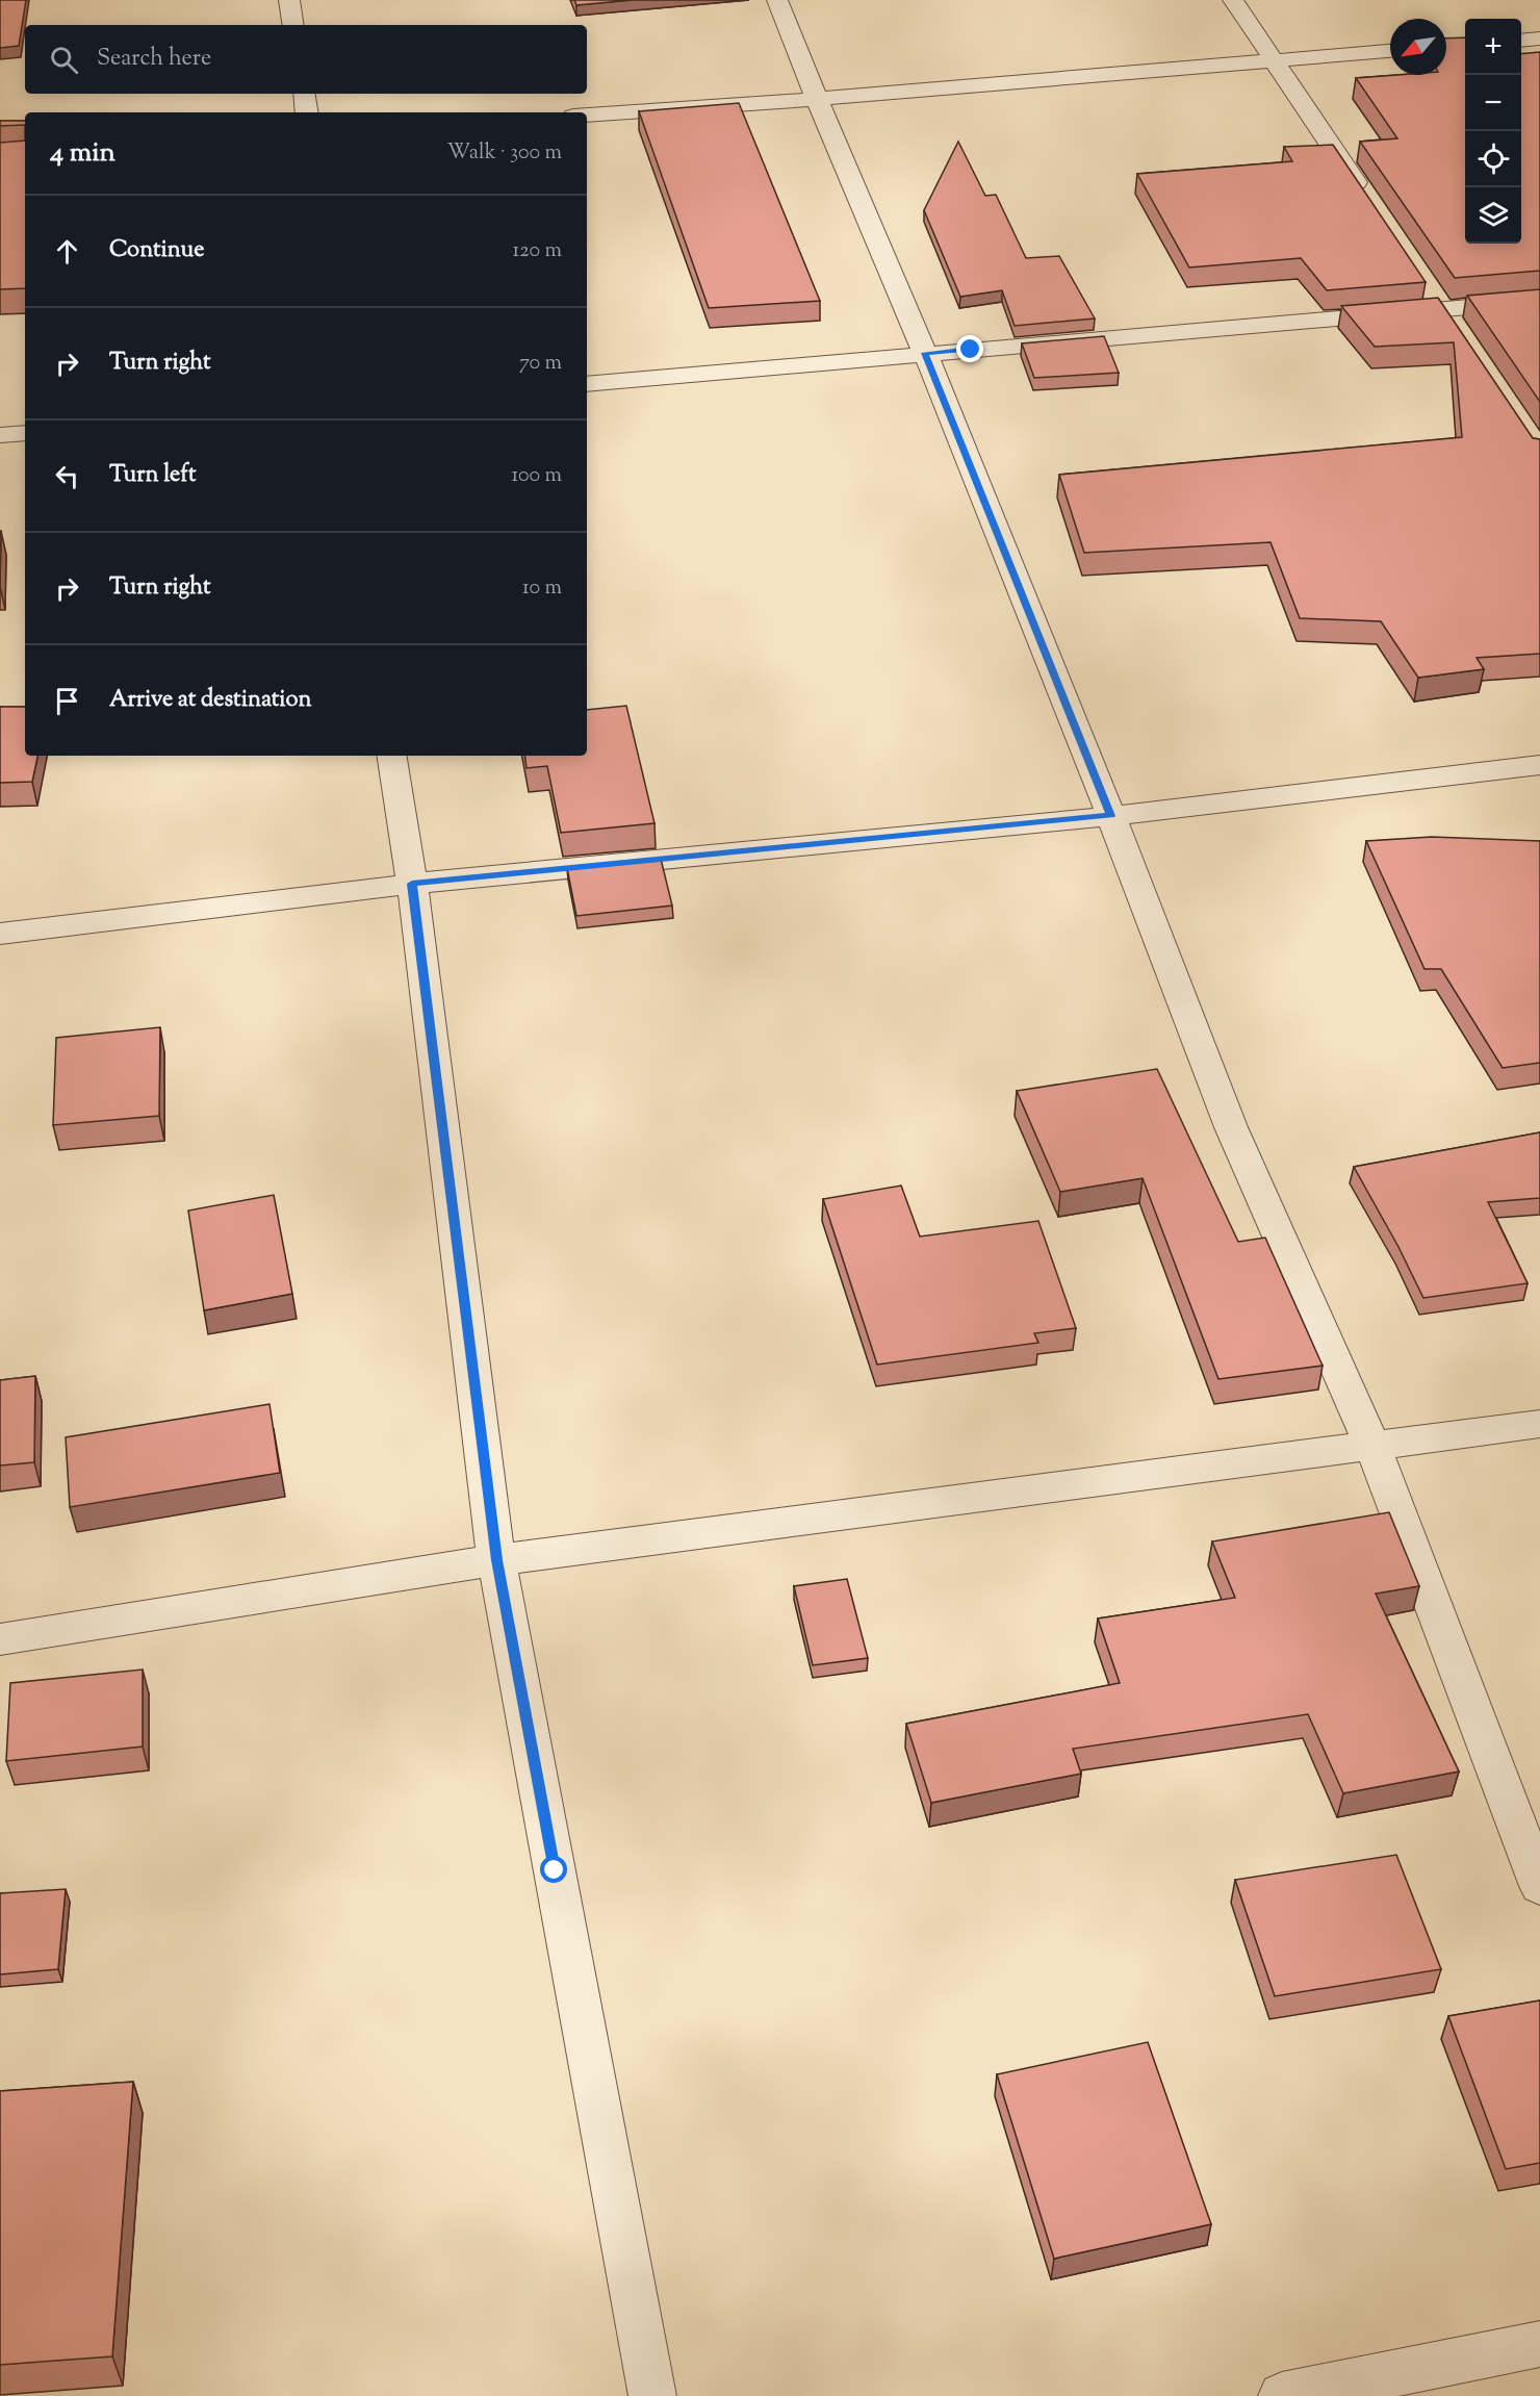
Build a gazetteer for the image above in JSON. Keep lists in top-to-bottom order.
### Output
{
  "north": "bottom left",
  "page": {
    "map_buttons": ["+", "−"],
    "search": "Search here",
    "heading": ["4 min", "Walk · 300 m"],
    "list": [
      ["Continue", "120 m"],
      ["Turn right", "70 m"],
      ["Turn left", "100 m"],
      ["Turn right", "10 m"],
      "Arrive at destination"
    ]
  }
}
